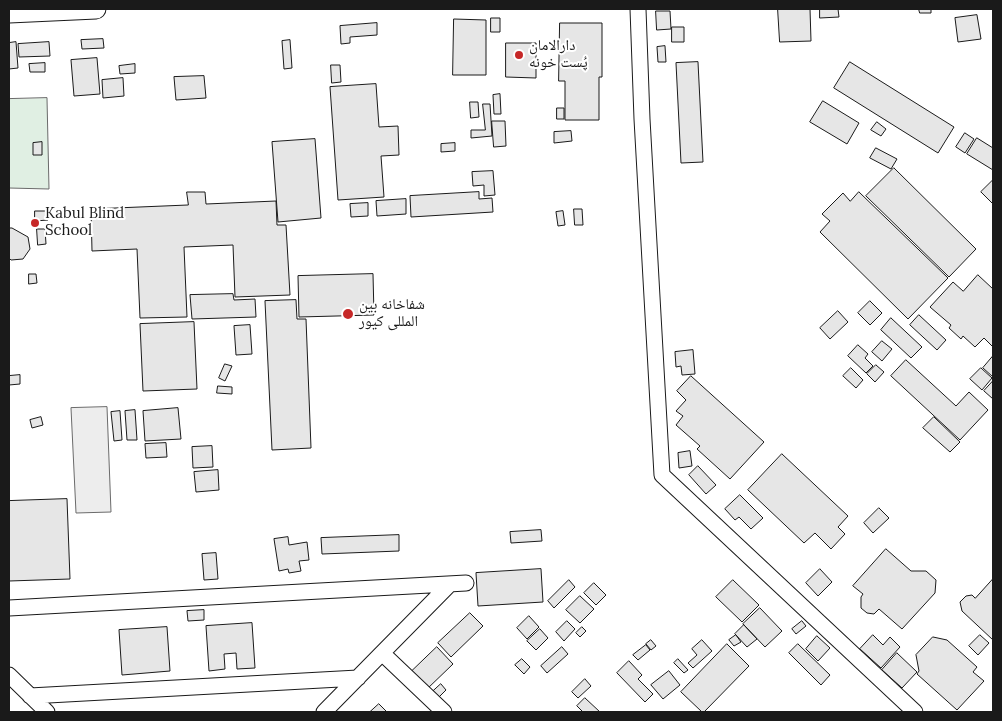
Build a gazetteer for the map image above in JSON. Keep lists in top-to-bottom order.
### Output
{
  "places": ["دارالامان پُست خونه", "Kabul Blind School", "شفاخانه بین المللی کیور"]
}
